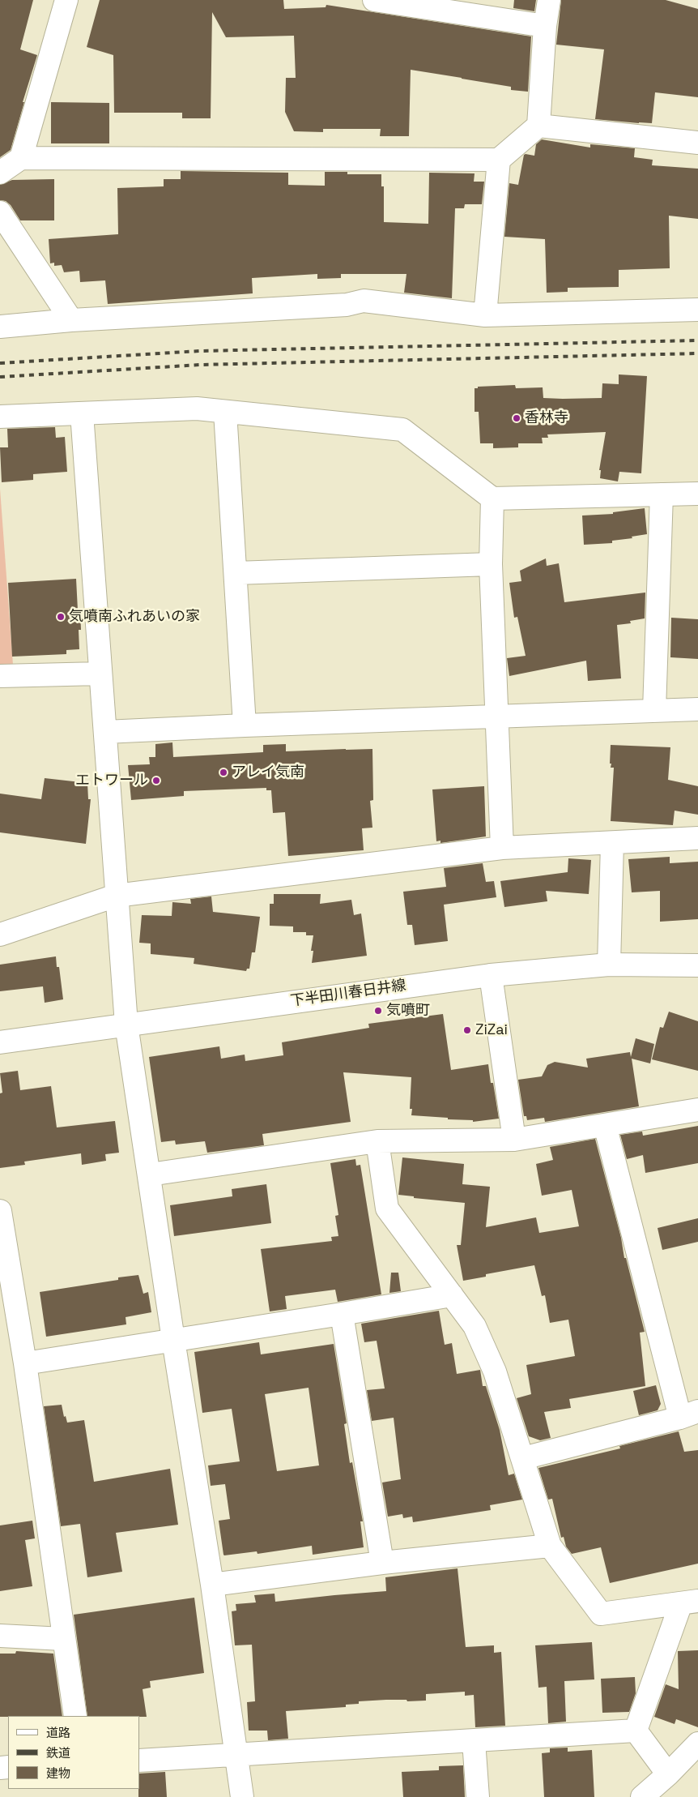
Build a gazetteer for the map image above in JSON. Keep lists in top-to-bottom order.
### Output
{
  "streets": {
    "street": ["下半田川春日井線"]
  },
  "places": [
    "香林寺",
    "気噴南ふれあいの家",
    "アレイ気南",
    "エトワール",
    "気噴町",
    "ZiZai"
  ],
  "legend": ["道路", "鉄道", "建物"]
}
